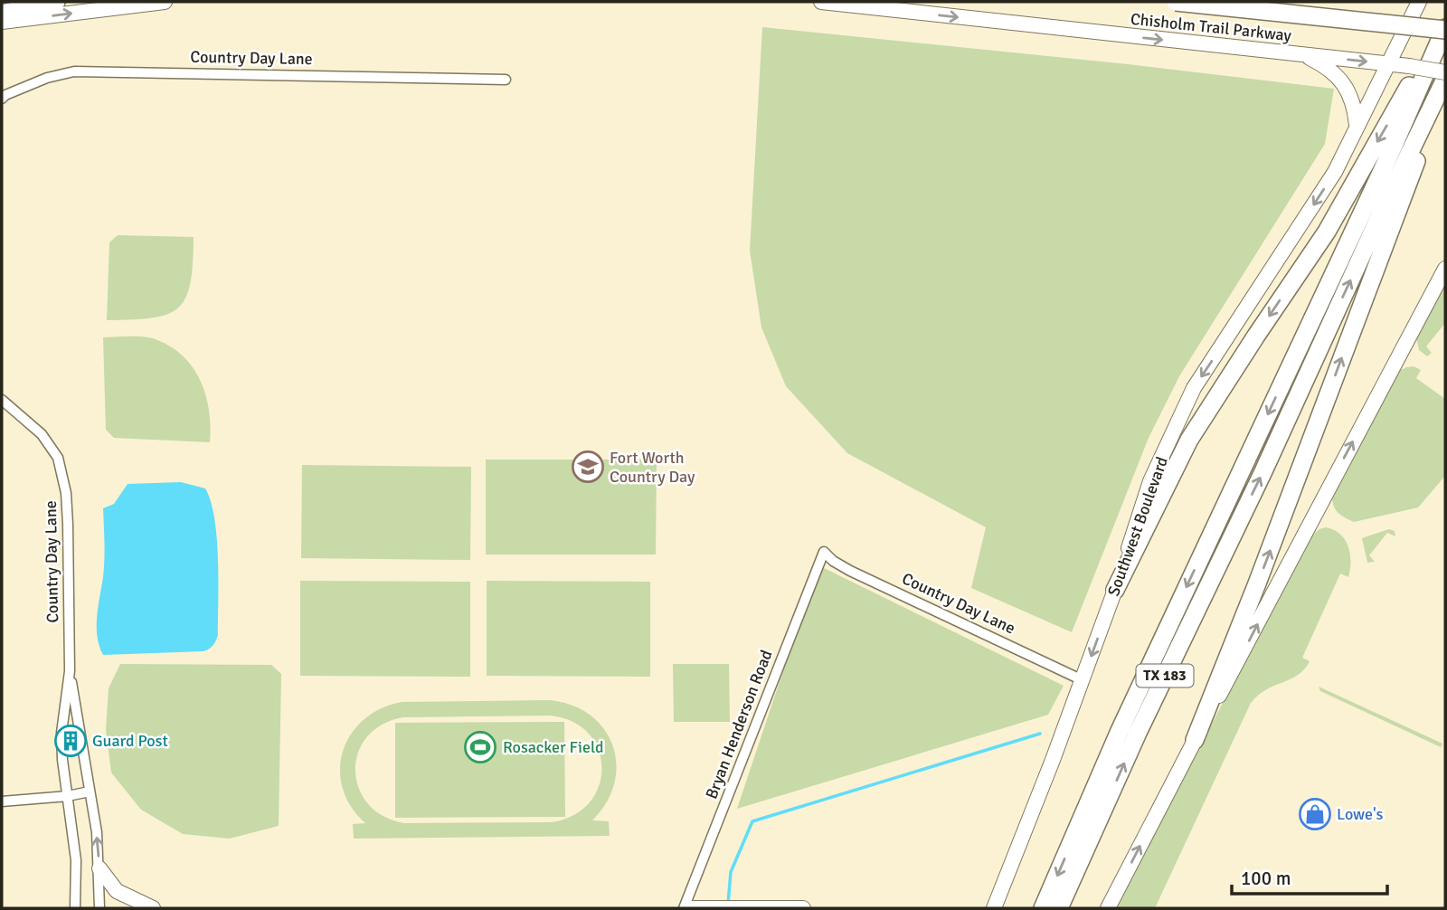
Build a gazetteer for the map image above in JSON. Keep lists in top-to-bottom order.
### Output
{
  "streets": {
    "highway": ["TX 183"],
    "main road": ["Chisholm Trail Parkway", "Southwest Boulevard"],
    "street": ["Country Day Lane", "Bryan Henderson Road"]
  },
  "crossings": [
    ["Chisholm Trail Parkway", "Southwest Boulevard"],
    ["Country Day Lane", "Southwest Boulevard"],
    ["Country Day Lane", "Bryan Henderson Road"]
  ],
  "one_way": ["Chisholm Trail Parkway", "Southwest Boulevard"],
  "places": {
    "school or university": ["Fort Worth Country Day"],
    "building": ["Guard Post"],
    "sports": ["Rosacker Field"],
    "shop": ["Lowe's"]
  },
  "scale_bar": "100 m"
}
